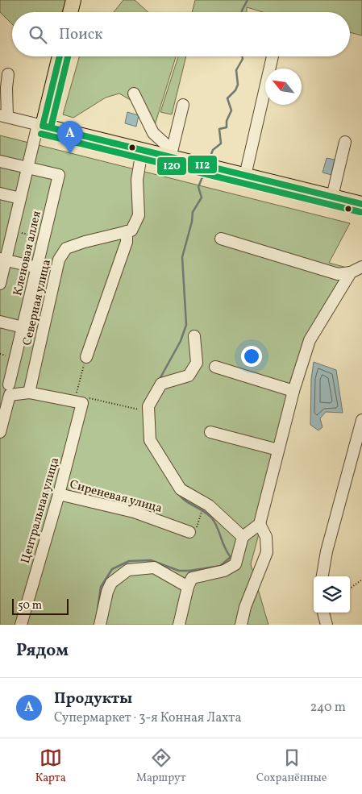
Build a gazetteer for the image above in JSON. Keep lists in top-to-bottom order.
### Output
{
  "streets": {
    "street": [
      "Кленовая аллея",
      "Северная улица",
      "Сиреневая улица",
      "Центральная улица"
    ]
  },
  "crossings": [
    ["Сиреневая улица", "Центральная улица"]
  ],
  "lines": ["transit line 112", "transit line 120"],
  "scale_bar": "50 m",
  "north": "top left",
  "page": {
    "search": "Поиск",
    "pins": "A",
    "scale": "50 m",
    "heading": "Рядом",
    "list": [
      {
        "mark": "A",
        "name": "Продукты",
        "note": "Супермаркет · 3-я Конная Лахта",
        "value": "240 m"
      }
    ],
    "nav": ["Карта", "Маршрут", "Сохранённые"]
  }
}
